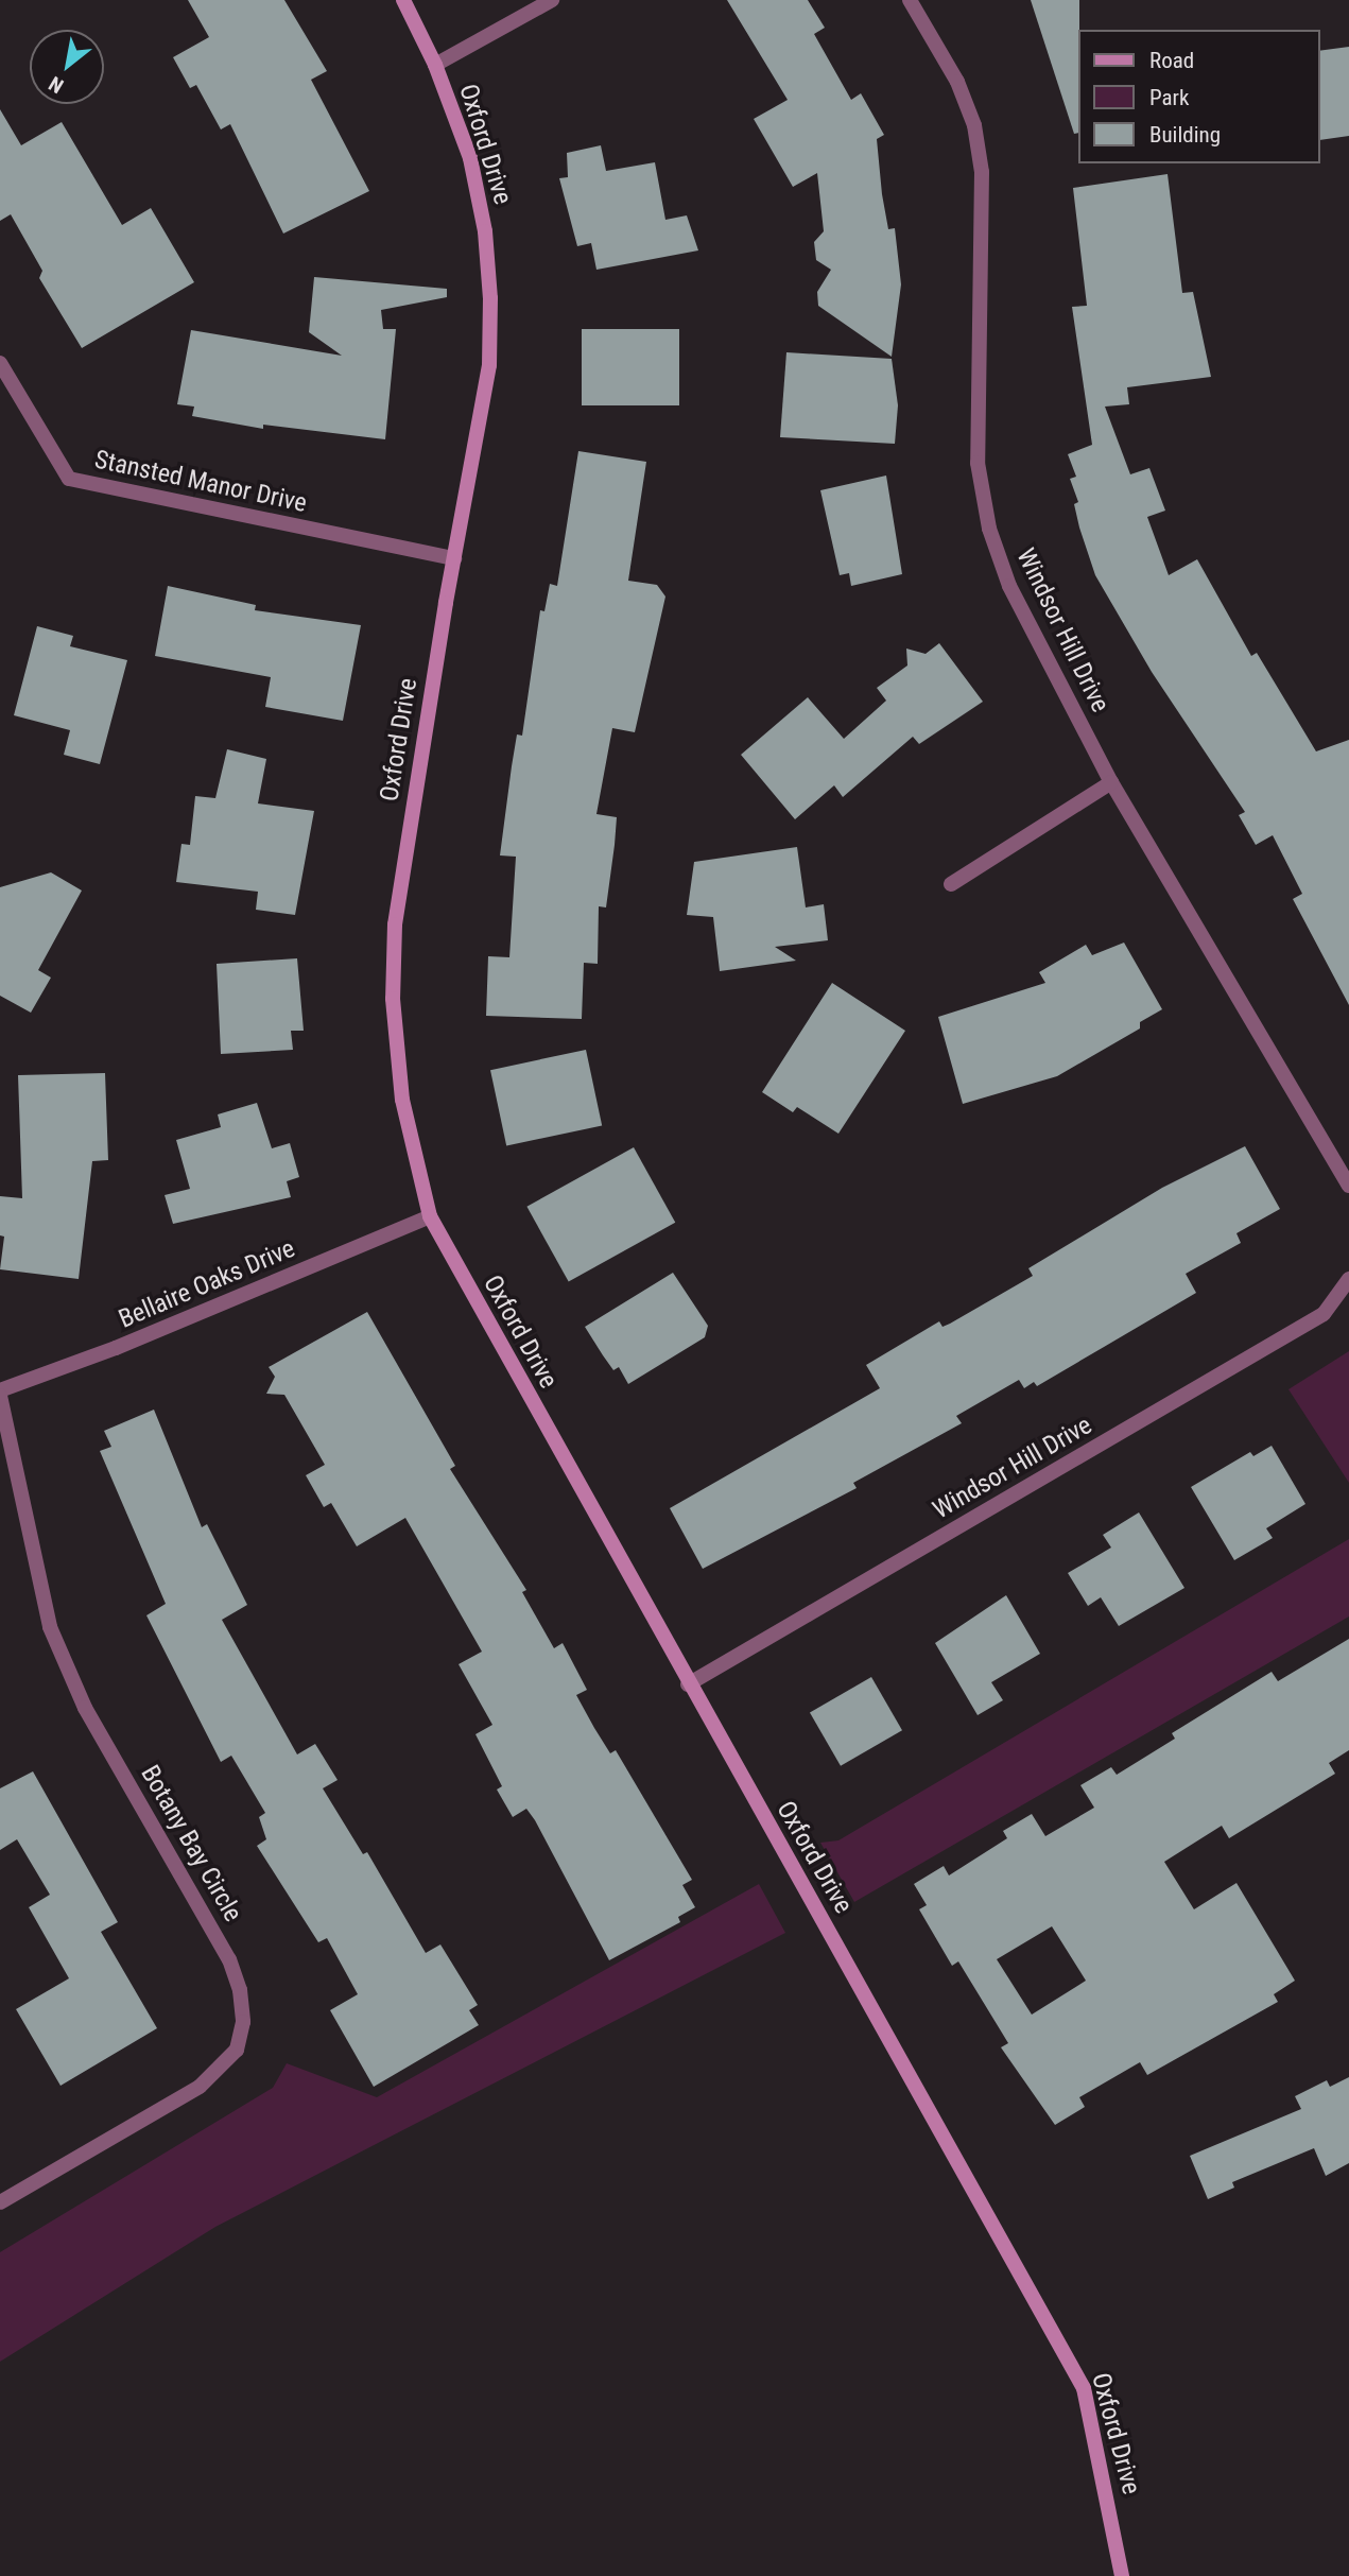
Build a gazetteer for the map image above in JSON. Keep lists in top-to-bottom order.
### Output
{
  "streets": {
    "street": [
      "Oxford Drive",
      "Stansted Manor Drive",
      "Windsor Hill Drive",
      "Bellaire Oaks Drive",
      "Botany Bay Circle"
    ]
  },
  "crossings": [
    ["Oxford Drive", "Stansted Manor Drive"],
    ["Oxford Drive", "Windsor Hill Drive"],
    ["Oxford Drive", "Bellaire Oaks Drive"],
    ["Bellaire Oaks Drive", "Botany Bay Circle"]
  ],
  "legend": ["Road", "Park", "Building"],
  "north": "bottom left"
}
